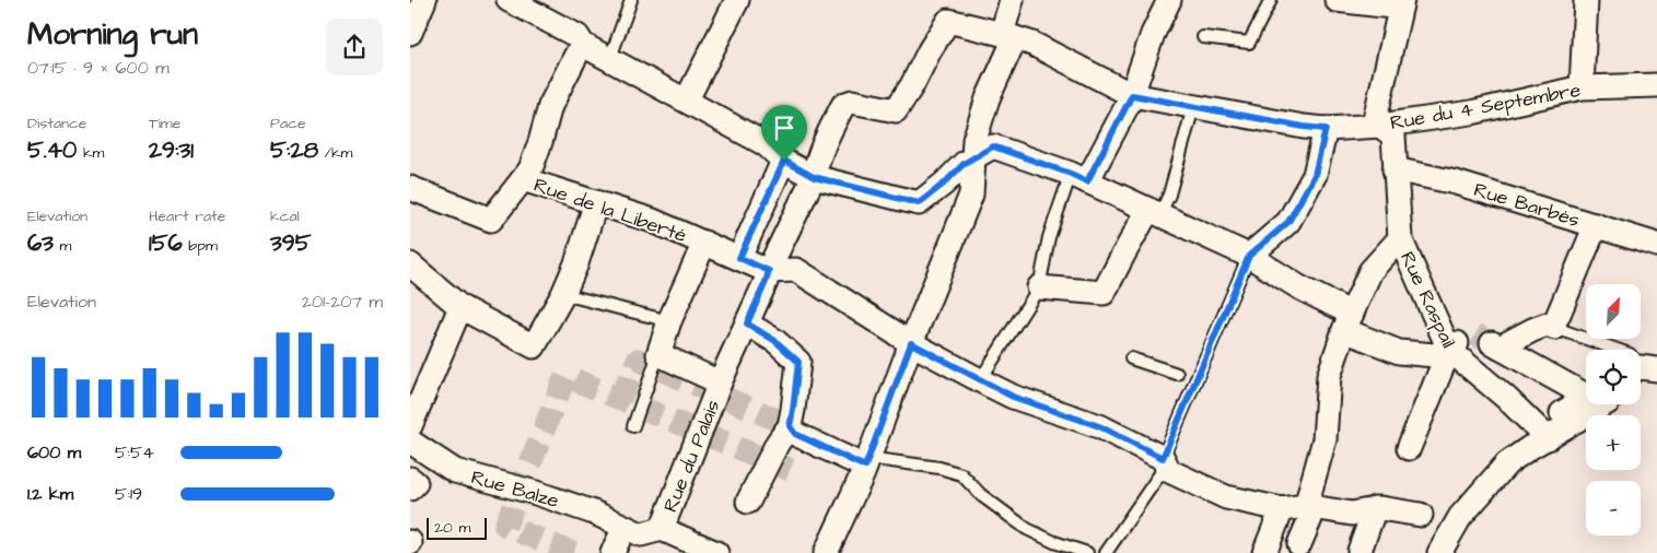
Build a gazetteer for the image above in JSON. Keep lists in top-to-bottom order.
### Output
{
  "streets": {
    "street": [
      "Rue du 4 Septembre",
      "Rue Barbès",
      "Rue de la Liberté",
      "Rue Raspail",
      "Rue du Palais",
      "Rue Balze"
    ]
  },
  "crossings": [
    ["Rue du 4 Septembre", "Rue Raspail"],
    ["Rue Barbès", "Rue Raspail"],
    ["Rue du Palais", "Rue Balze"]
  ],
  "scale_bar": "20 m",
  "north": "top right",
  "page": {
    "heading": ["Morning run", "07:15 · 9 × 600 m"],
    "stats": [
      ["Distance", "5.40 km"],
      ["Time", "29:31"],
      ["Pace", "5:28 /km"],
      ["Elevation", "63 m"],
      ["Heart rate", "156 bpm"],
      ["kcal", "395"]
    ],
    "chart": ["Elevation", "201–207 m"],
    "map_buttons": ["+", "−"],
    "list": [
      {
        "name": "600 m",
        "note": "5:54"
      },
      {
        "name": "1.2 km",
        "note": "5:19"
      }
    ],
    "scale": "20 m"
  }
}
